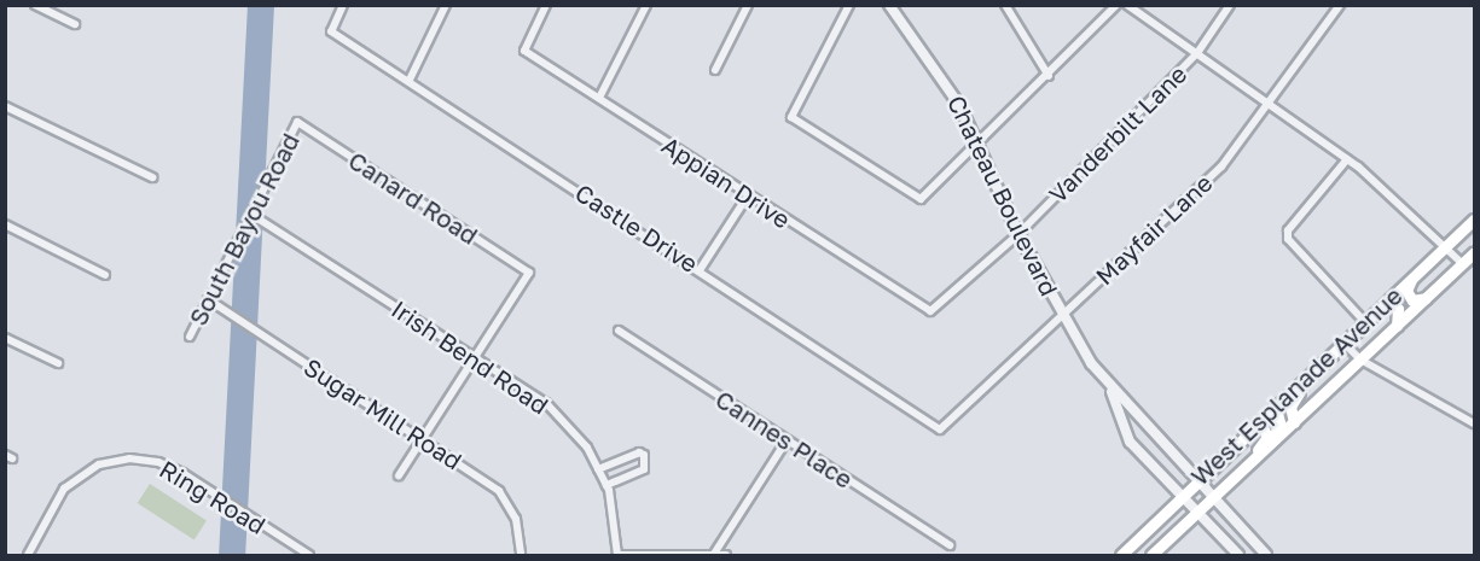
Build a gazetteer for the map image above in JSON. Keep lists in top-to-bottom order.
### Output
{
  "streets": {
    "main road": ["West Esplanade Avenue"],
    "street": [
      "Vanderbilt Lane",
      "Appian Drive",
      "Chateau Boulevard",
      "Canard Road",
      "Castle Drive",
      "South Bayou Road",
      "Mayfair Lane",
      "Irish Bend Road",
      "Sugar Mill Road",
      "Cannes Place",
      "Ring Road"
    ]
  },
  "crossings": [
    ["Vanderbilt Lane", "Appian Drive"],
    ["Vanderbilt Lane", "Chateau Boulevard"],
    ["Chateau Boulevard", "Mayfair Lane"],
    ["Chateau Boulevard", "West Esplanade Avenue"],
    ["Canard Road", "South Bayou Road"],
    ["Canard Road", "Irish Bend Road"],
    ["Castle Drive", "Mayfair Lane"],
    ["South Bayou Road", "Irish Bend Road"],
    ["South Bayou Road", "Sugar Mill Road"]
  ]
}
